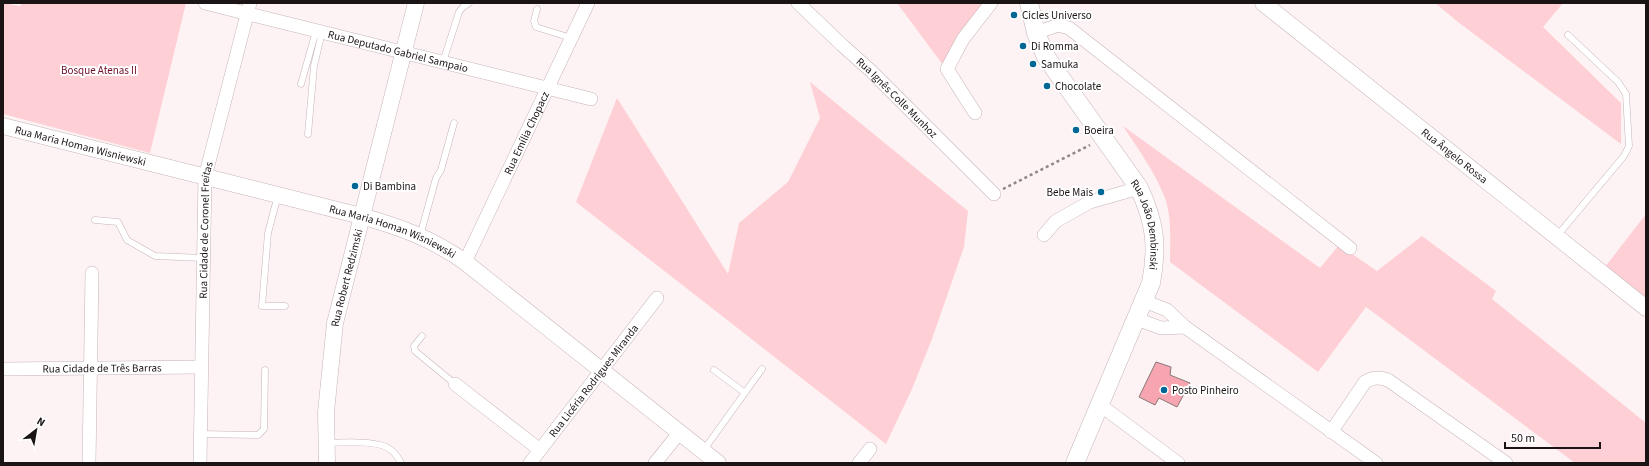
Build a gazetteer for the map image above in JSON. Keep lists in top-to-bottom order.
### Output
{
  "streets": {
    "main road": ["Rua João Dembinski"],
    "street": [
      "Rua Deputado Gabriel Sampaio",
      "Rua Ignês Colle Munhoz",
      "Rua Emília Chopacz",
      "Rua Maria Homan Wisniewski",
      "Rua Ângelo Rossa",
      "Rua Cidade de Coronel Freitas",
      "Rua Robert Redzimski",
      "Rua Cidade de Três Barras",
      "Rua Licéria Rodrigues Miranda"
    ]
  },
  "crossings": [
    ["Rua Deputado Gabriel Sampaio", "Rua Emília Chopacz"],
    ["Rua Deputado Gabriel Sampaio", "Rua Cidade de Coronel Freitas"],
    ["Rua Deputado Gabriel Sampaio", "Rua Robert Redzimski"],
    ["Rua Emília Chopacz", "Rua Maria Homan Wisniewski"],
    ["Rua Maria Homan Wisniewski", "Rua Cidade de Coronel Freitas"],
    ["Rua Maria Homan Wisniewski", "Rua Robert Redzimski"],
    ["Rua Maria Homan Wisniewski", "Rua Licéria Rodrigues Miranda"],
    ["Rua Cidade de Coronel Freitas", "Rua Cidade de Três Barras"]
  ],
  "parks": ["Bosque Atenas II"],
  "places": [
    "Cicles Universo",
    "Di Romma",
    "Samuka",
    "Chocolate",
    "Boeira",
    "Di Bambina",
    "Bebe Mais",
    "Posto Pinheiro"
  ],
  "scale_bar": "50 m",
  "north": "top right"
}
